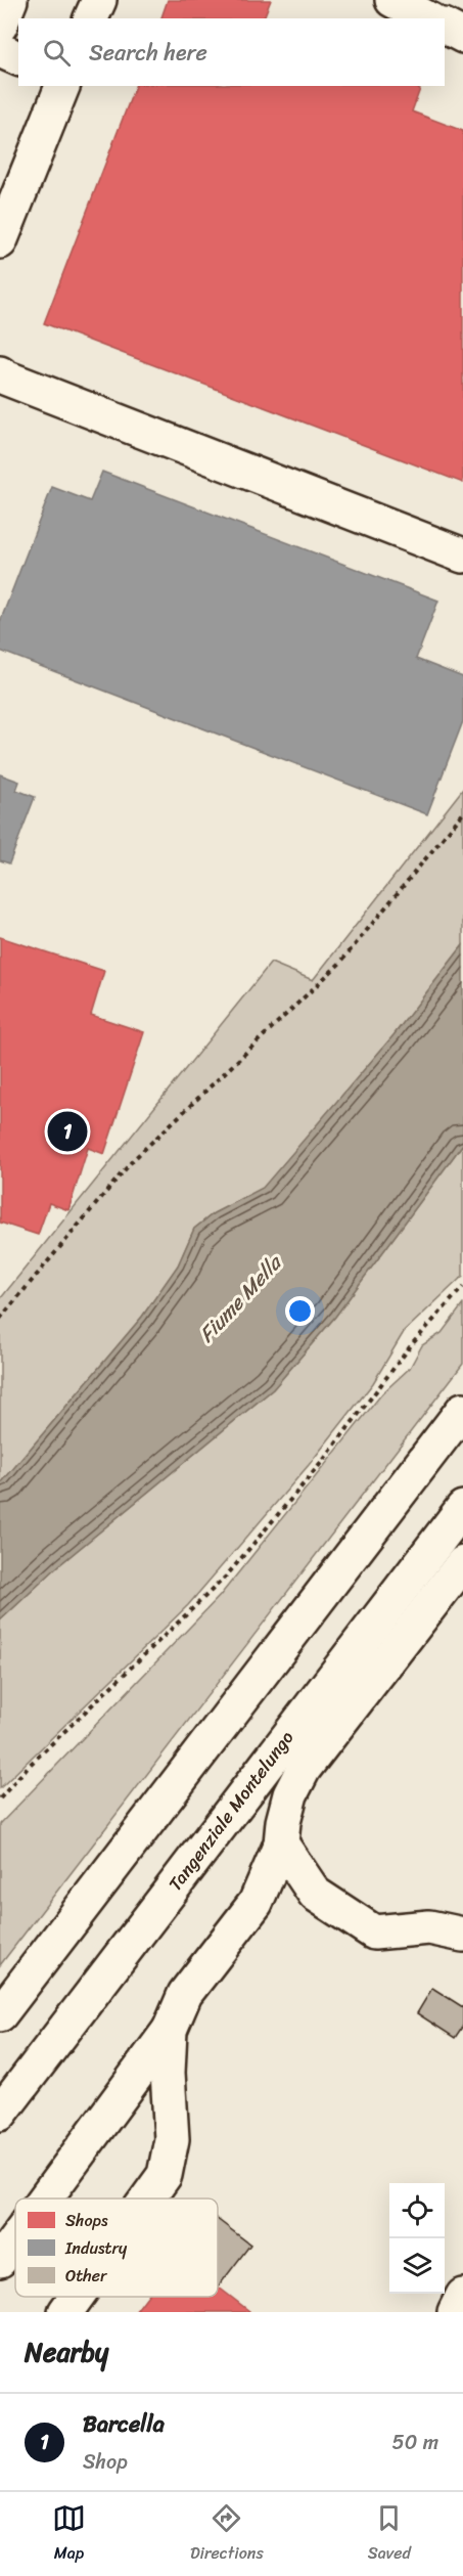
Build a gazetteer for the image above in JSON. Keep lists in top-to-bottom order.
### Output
{
  "streets": {
    "main road": ["Tangenziale Montelungo"]
  },
  "water": ["Fiume Mella"],
  "legend": ["Shops", "Industry", "Other"],
  "page": {
    "search": "Search here",
    "pins": "1",
    "heading": "Nearby",
    "list": [
      {
        "mark": "1",
        "name": "Barcella",
        "note": "Shop",
        "value": "50 m"
      }
    ],
    "nav": ["Map", "Directions", "Saved"]
  }
}
